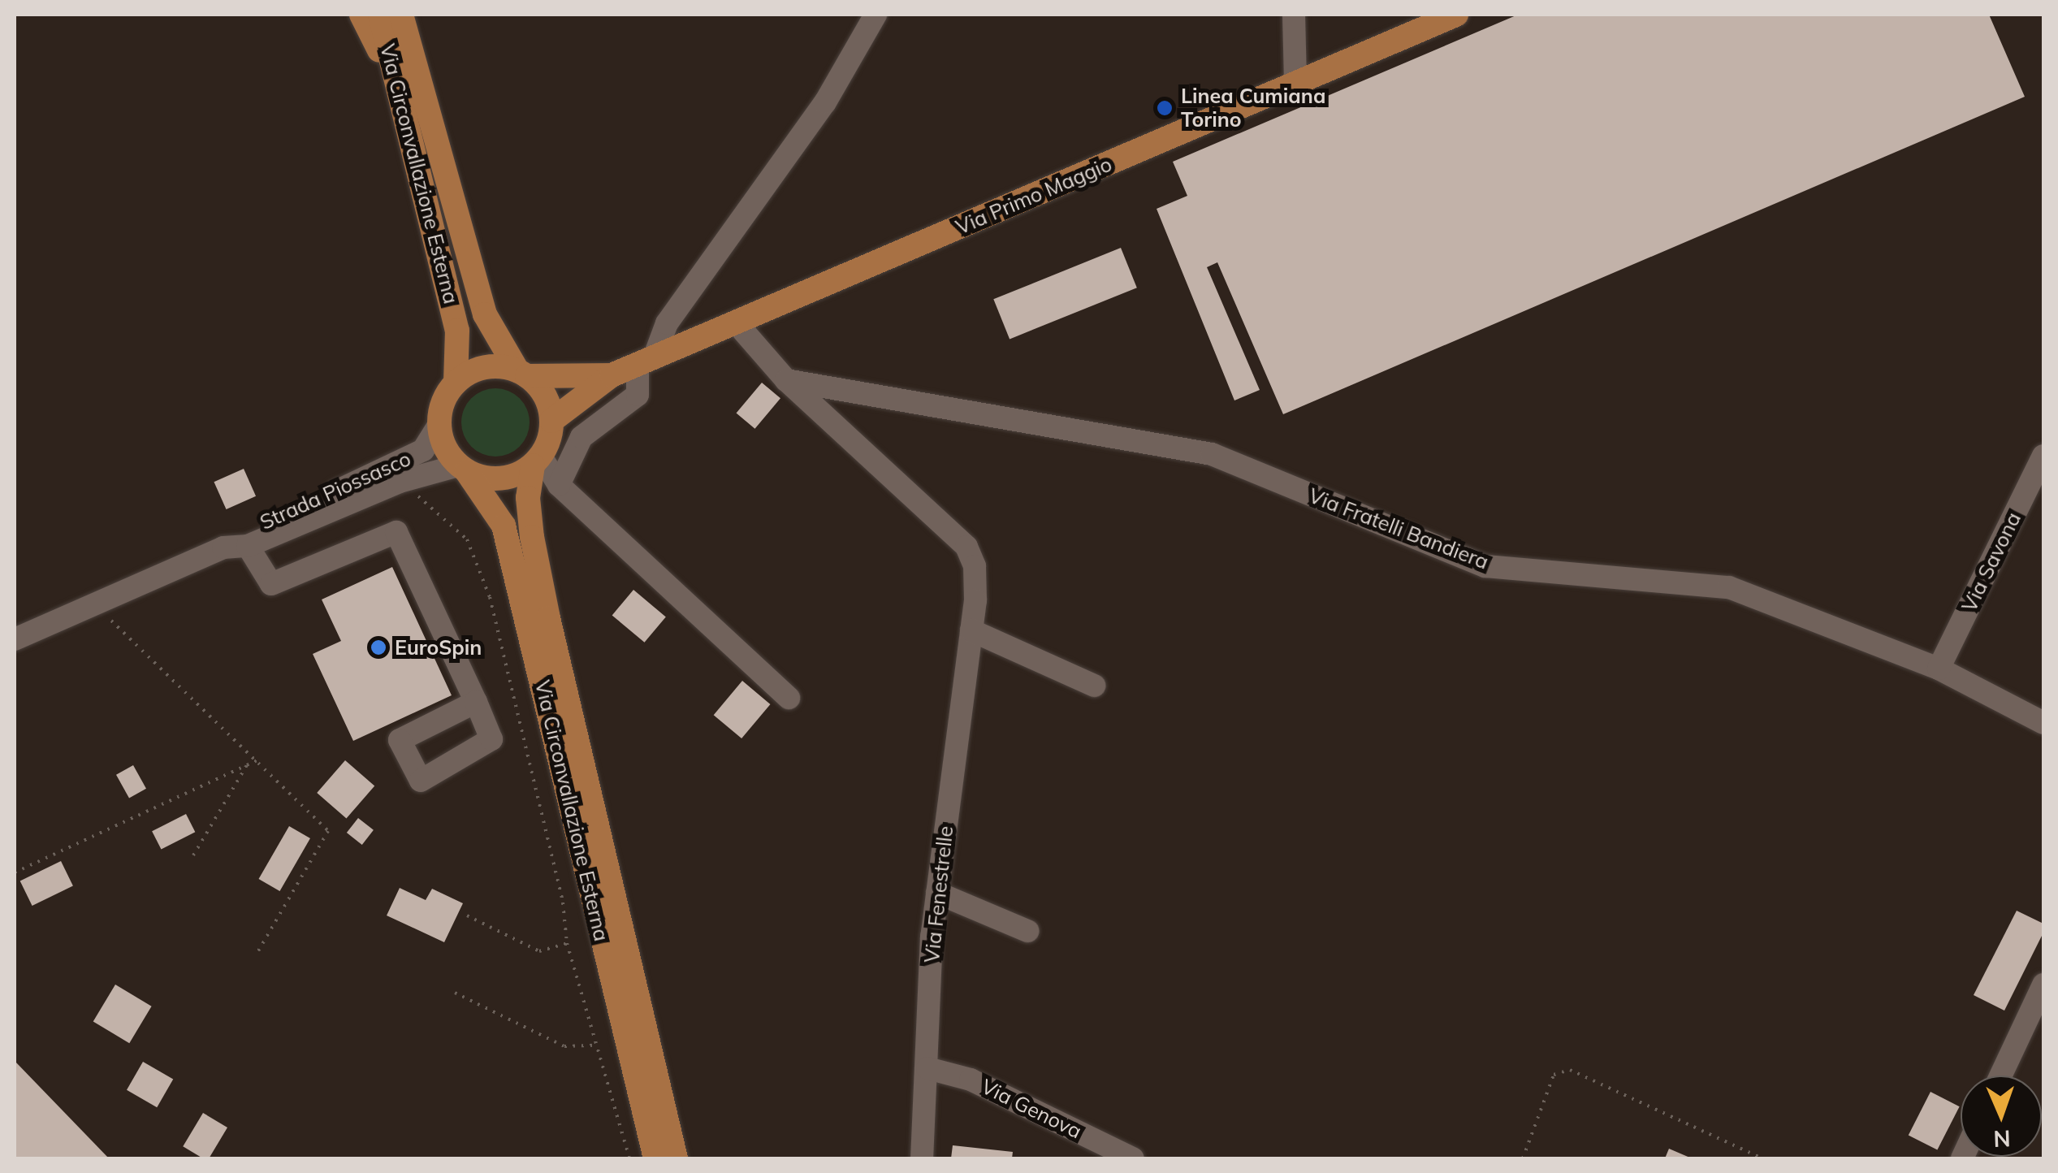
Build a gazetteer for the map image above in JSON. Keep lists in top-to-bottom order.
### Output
{
  "streets": {
    "main road": ["Via Circonvallazione Esterna", "Via Primo Maggio"],
    "street": [
      "Strada Piossasco",
      "Via Fratelli Bandiera",
      "Via Savona",
      "Via Fenestrelle",
      "Via Genova"
    ]
  },
  "crossings": [
    ["Via Circonvallazione Esterna", "Via Primo Maggio"],
    ["Via Circonvallazione Esterna", "Strada Piossasco"],
    ["Via Primo Maggio", "Strada Piossasco"],
    ["Via Primo Maggio", "Via Fenestrelle"],
    ["Via Fratelli Bandiera", "Via Savona"],
    ["Via Fratelli Bandiera", "Via Fenestrelle"],
    ["Via Fenestrelle", "Via Genova"]
  ],
  "places": ["Linea Cumiana Torino", "EuroSpin"],
  "north": "bottom"
}
